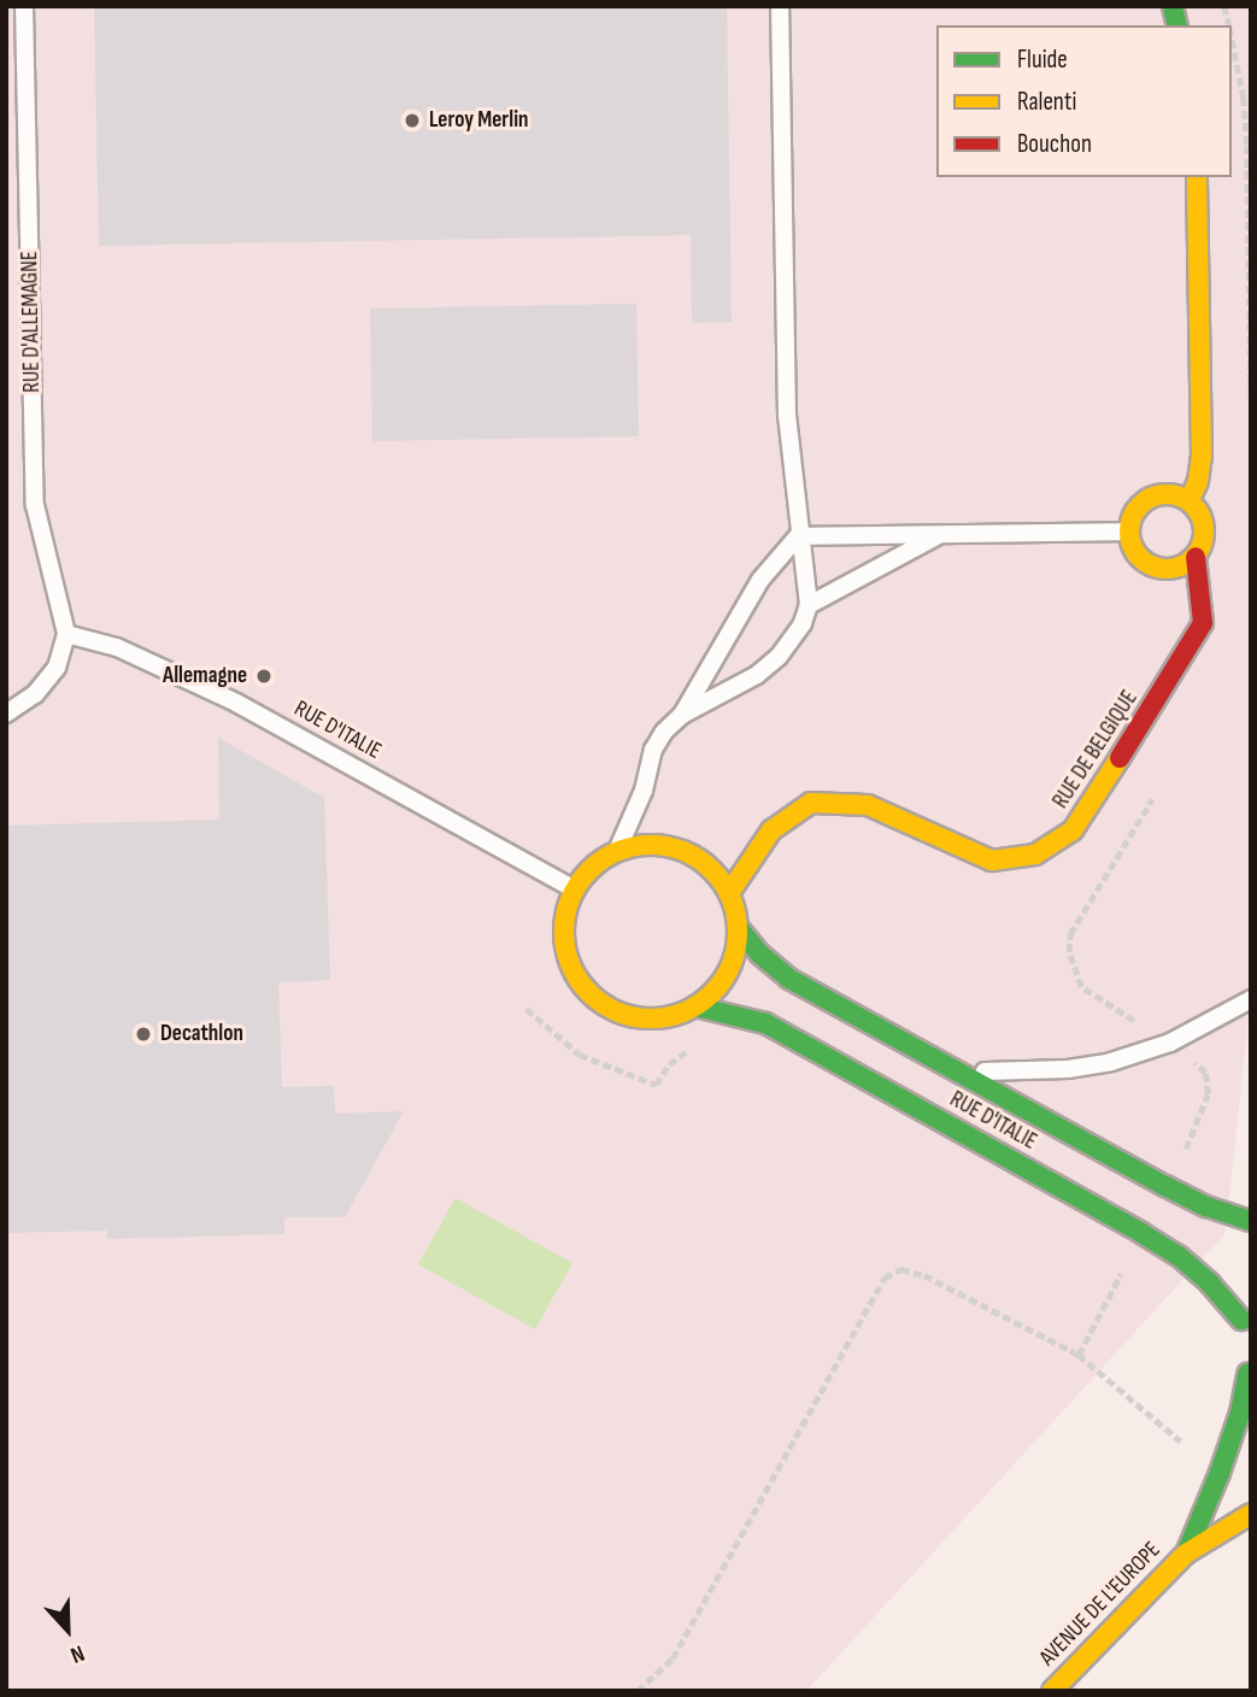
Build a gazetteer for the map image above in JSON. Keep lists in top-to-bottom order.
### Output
{
  "streets": {
    "street": ["RUE D'ITALIE", "RUE DE BELGIQUE", "AVENUE DE L'EUROPE"],
    "lane": ["RUE D'ALLEMAGNE"]
  },
  "crossings": [
    ["RUE D'ALLEMAGNE", "RUE D'ITALIE"],
    ["RUE D'ITALIE", "RUE DE BELGIQUE"]
  ],
  "places": ["Leroy Merlin", "Allemagne", "Decathlon"],
  "legend": ["Fluide", "Ralenti", "Bouchon"],
  "north": "bottom"
}
